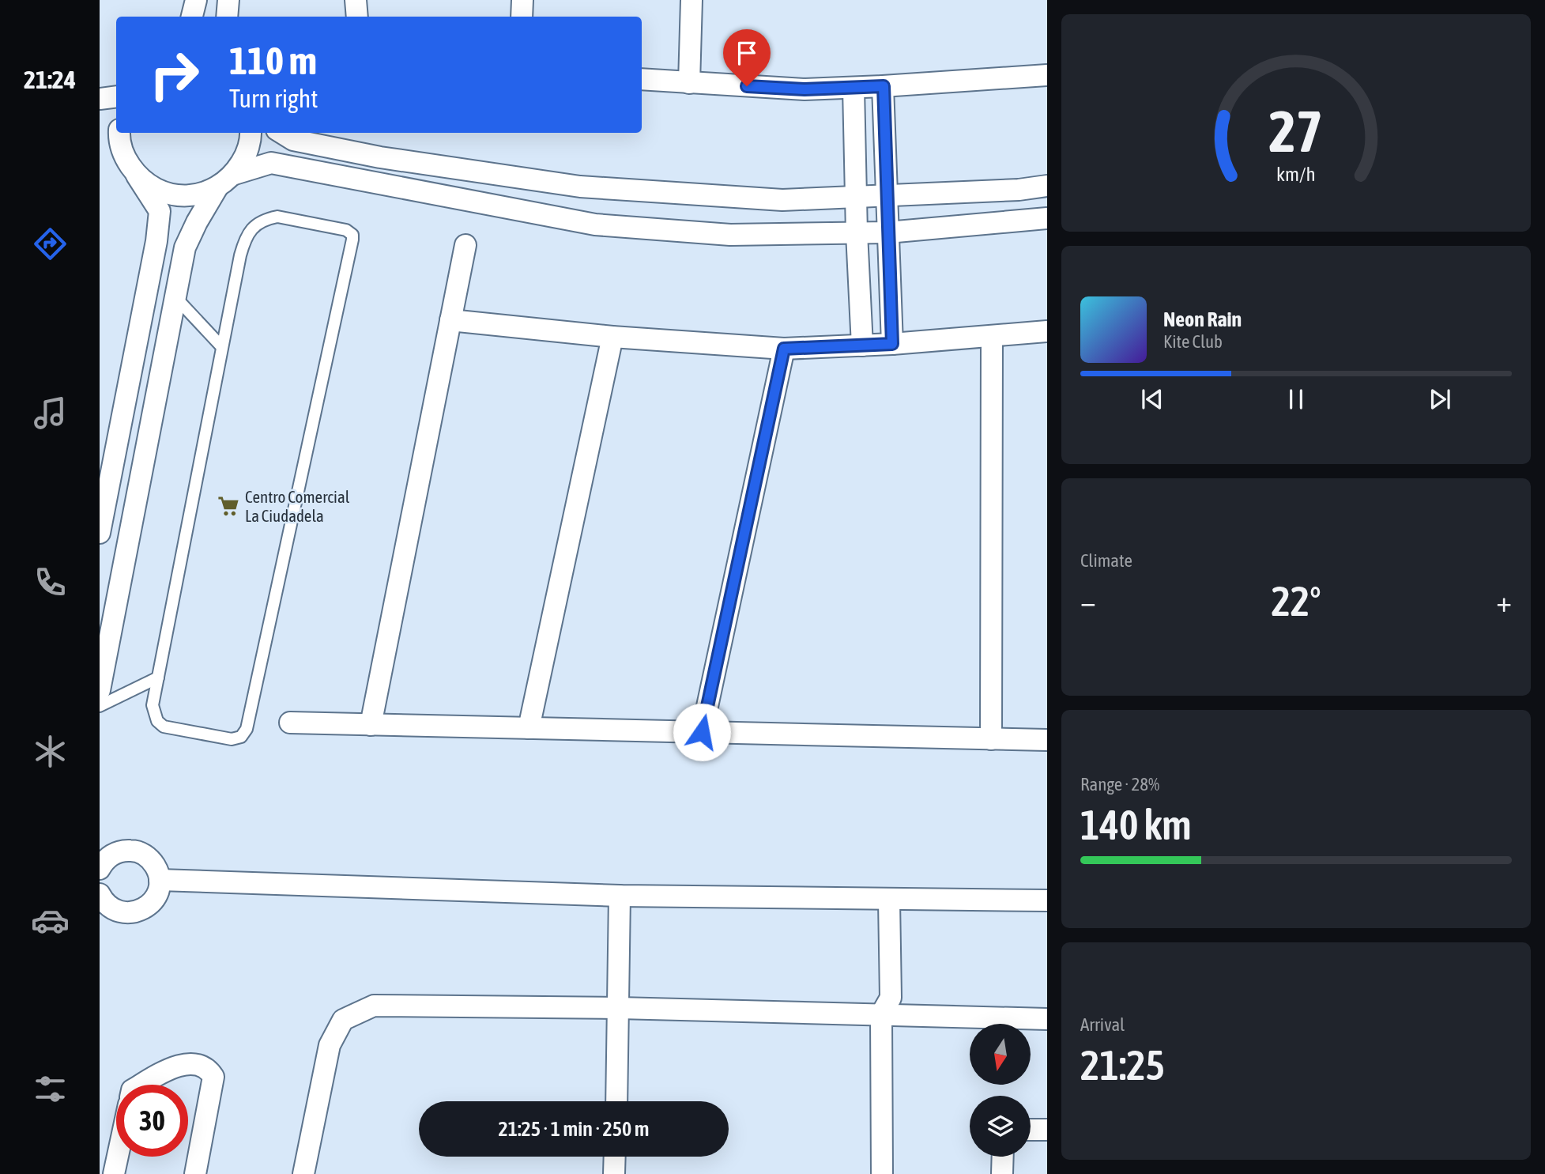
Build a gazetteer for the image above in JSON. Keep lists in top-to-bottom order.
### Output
{
  "places": {
    "supermarket": ["Centro Comercial La Ciudadela"]
  },
  "north": "bottom",
  "page": {
    "tabs": "21:24",
    "turn": ["110 m", "Turn right"],
    "song": ["Neon Rain", "Kite Club"],
    "tile": [
      "Climate",
      ["Range · 28%", "140 km"],
      ["Arrival", "21:25"]
    ],
    "heat": ["−", "22°", "+"],
    "limit": "30",
    "trip": "21:25 · 1 min · 250 m",
    "gauge": ["27", "km/h"]
  }
}
